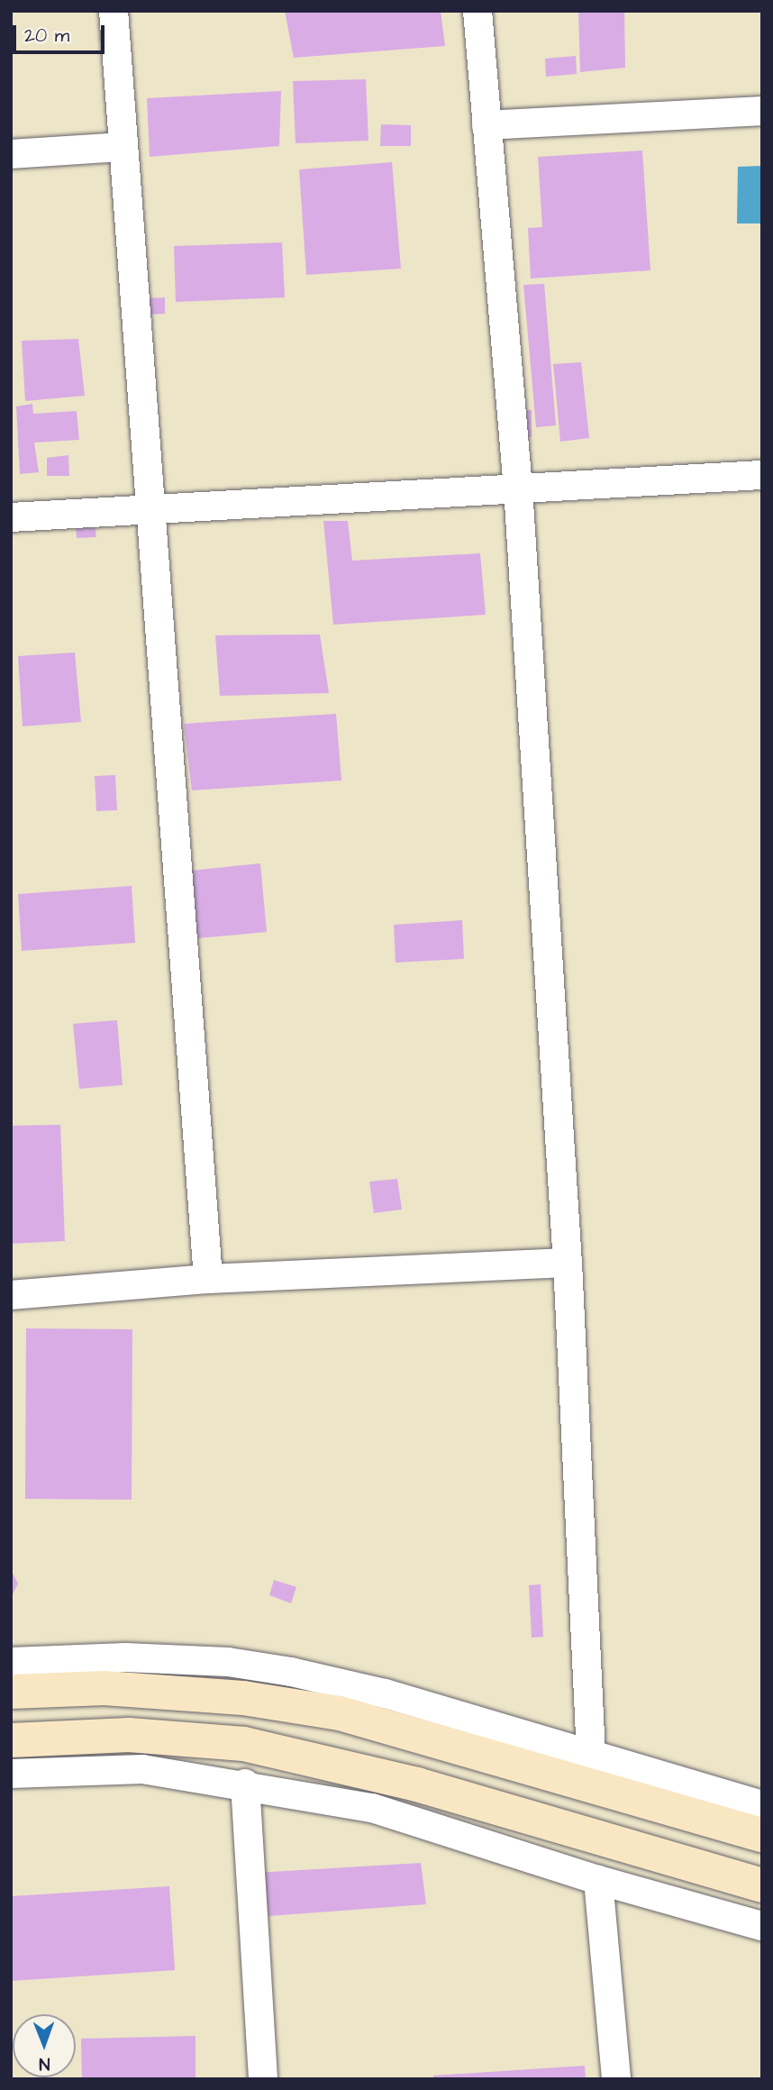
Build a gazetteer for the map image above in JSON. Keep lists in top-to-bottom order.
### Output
{
  "scale_bar": "20 m",
  "north": "bottom"
}
